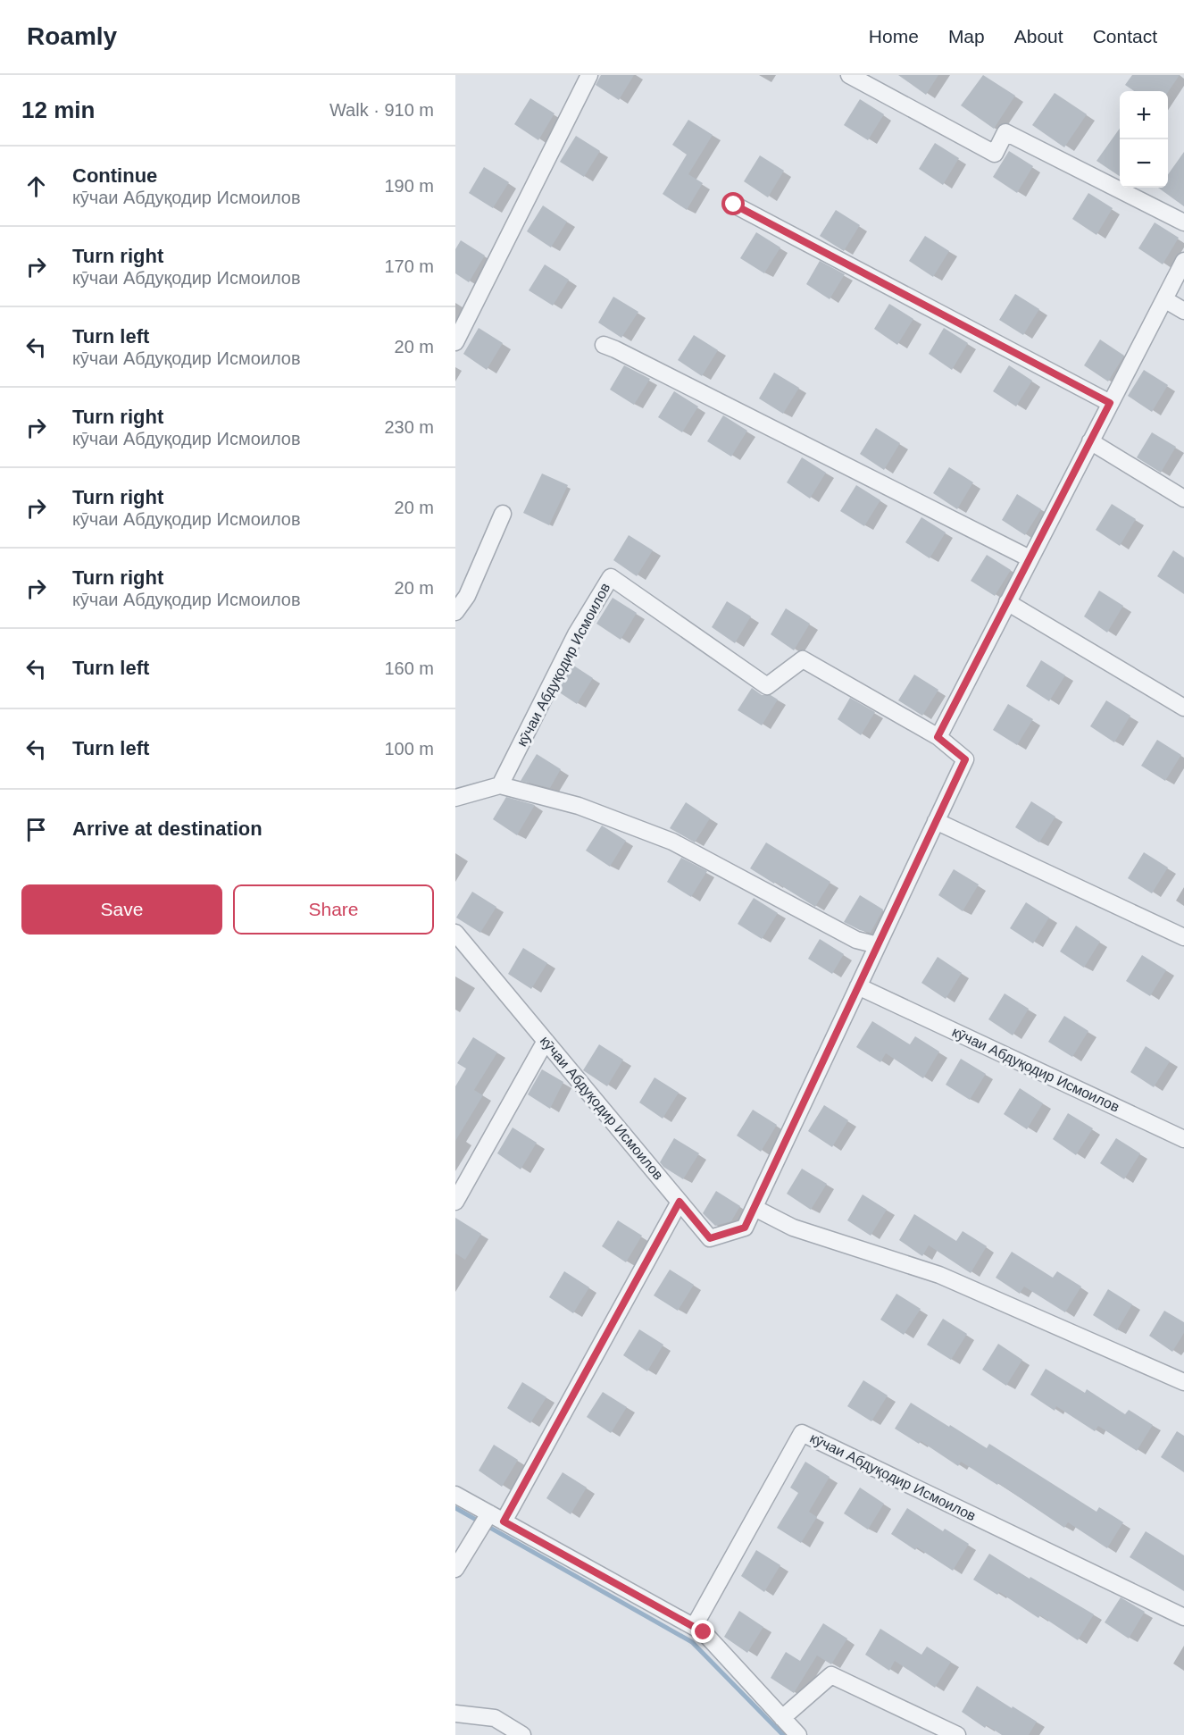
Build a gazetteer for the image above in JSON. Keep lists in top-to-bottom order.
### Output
{
  "streets": {
    "street": ["кӯчаи Абдуқодир Исмоилов"]
  },
  "page": {
    "header": "Roamly",
    "nav": [
      "Home",
      "Map",
      "About",
      "Contact"
    ],
    "heading": ["12 min", "Walk · 910 m"],
    "map_buttons": ["+", "−"],
    "list": [
      ["Continue", "кӯчаи Абдуқодир Исмоилов", "190 m"],
      ["Turn right", "кӯчаи Абдуқодир Исмоилов", "170 m"],
      ["Turn left", "кӯчаи Абдуқодир Исмоилов", "20 m"],
      ["Turn right", "кӯчаи Абдуқодир Исмоилов", "230 m"],
      ["Turn right", "кӯчаи Абдуқодир Исмоилов", "20 m"],
      ["Turn right", "кӯчаи Абдуқодир Исмоилов", "20 m"],
      ["Turn left", "160 m"],
      ["Turn left", "100 m"],
      "Arrive at destination"
    ],
    "buttons": ["Save", "Share"]
  }
}
